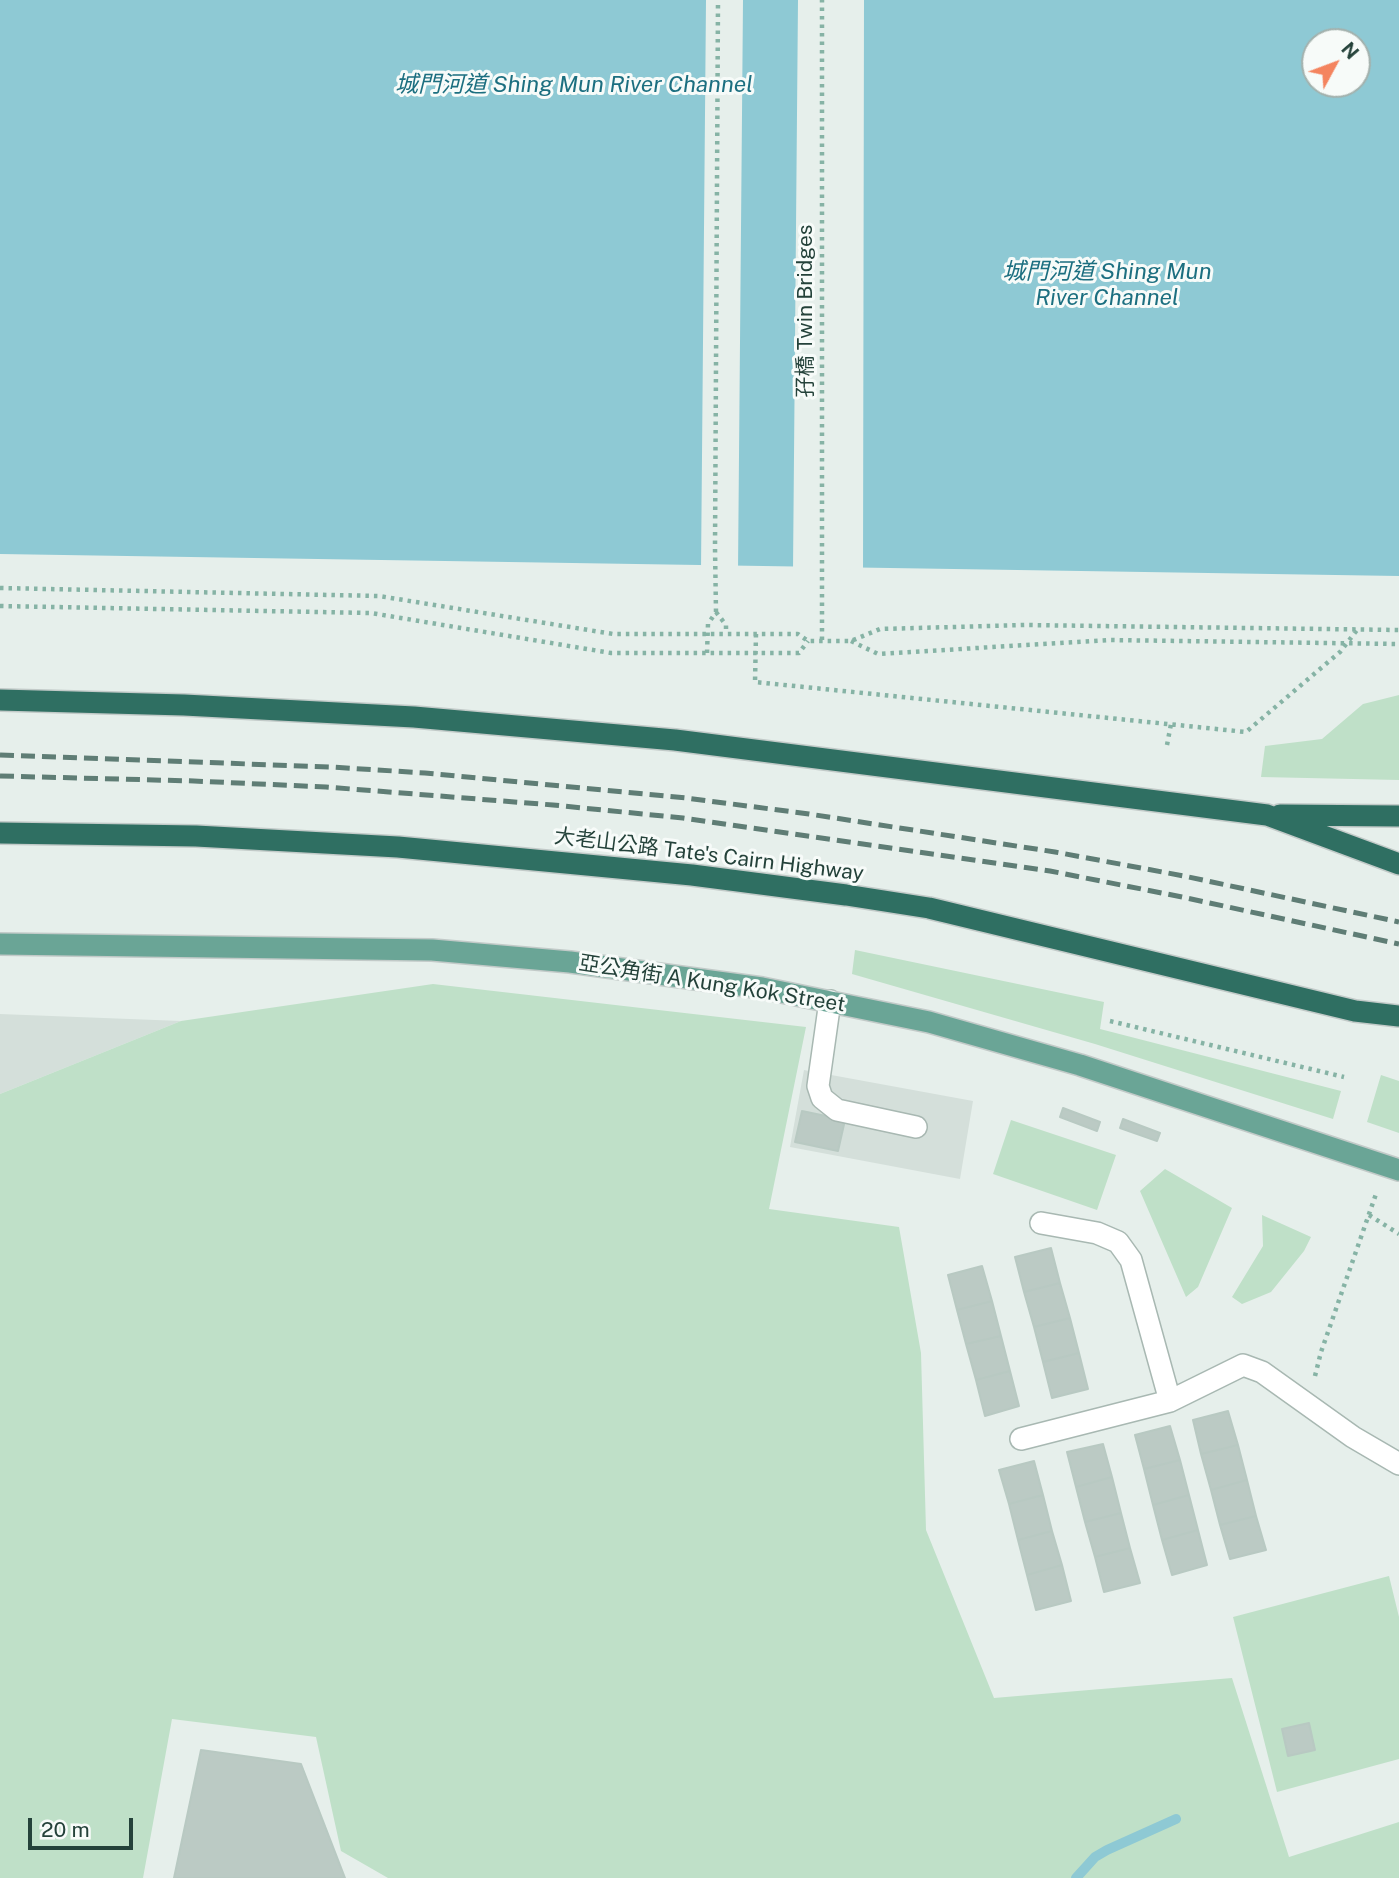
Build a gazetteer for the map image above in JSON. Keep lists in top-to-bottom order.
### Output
{
  "streets": {
    "highway": ["大老山公路 Tate's Cairn Highway"],
    "main road": ["亞公角街 A Kung Kok Street"],
    "path": ["孖橋 Twin Bridges"]
  },
  "water": ["城門河道 Shing Mun River Channel"],
  "scale_bar": "20 m",
  "north": "top right"
}
